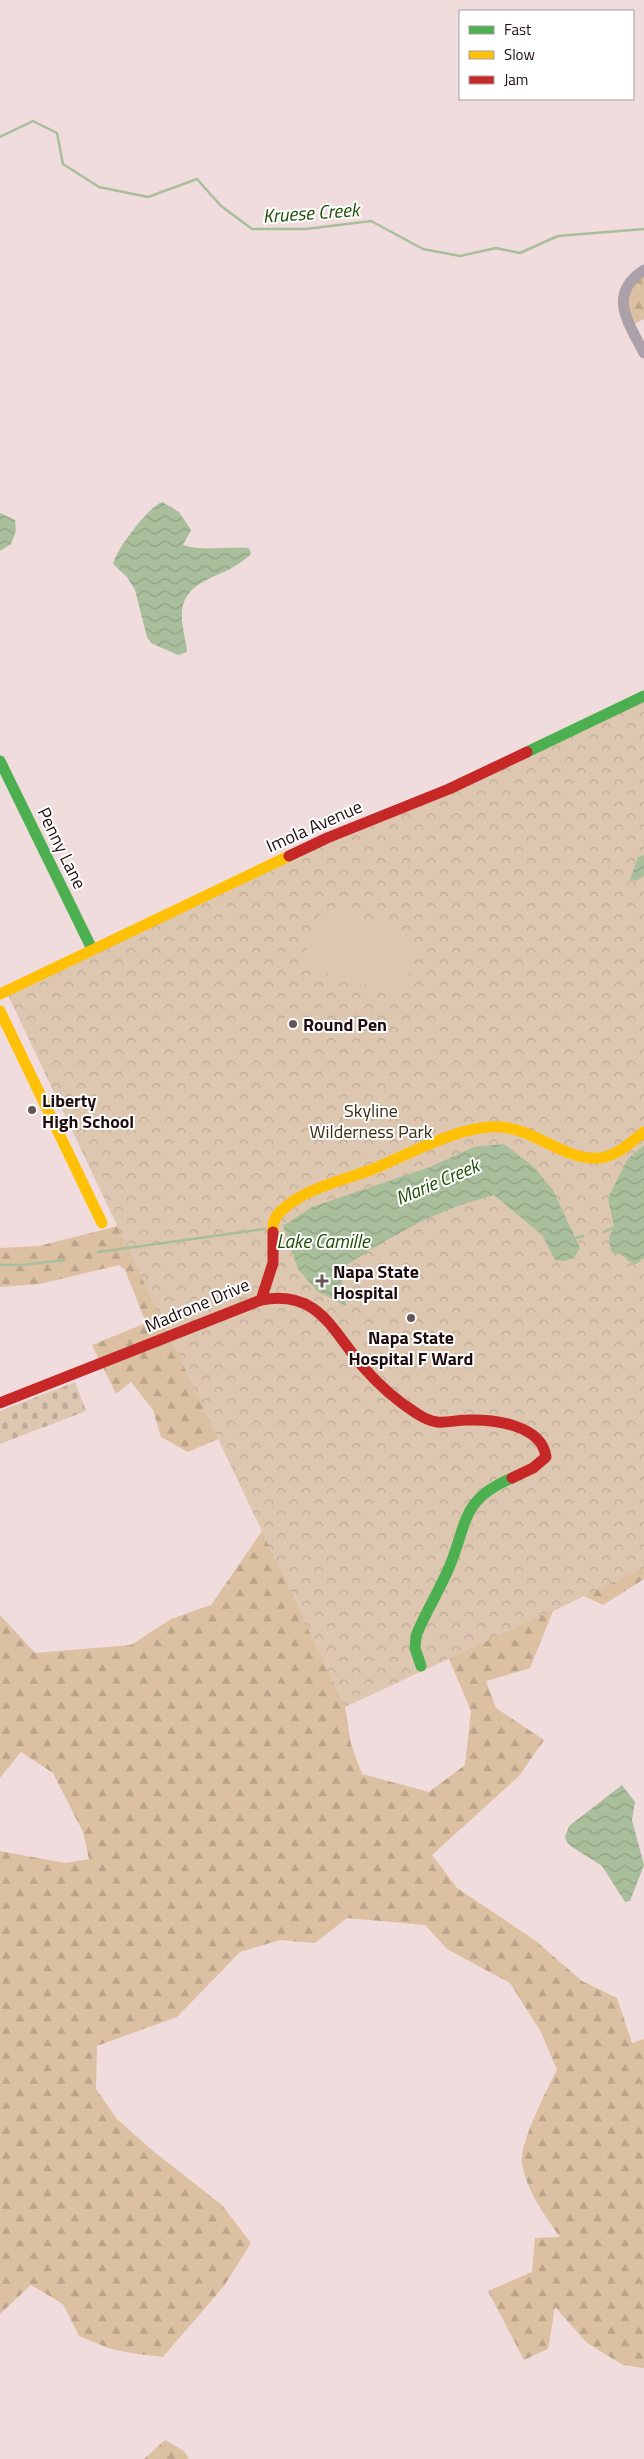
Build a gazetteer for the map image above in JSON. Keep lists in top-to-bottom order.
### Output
{
  "streets": {
    "street": ["Imola Avenue", "Penny Lane", "Madrone Drive"]
  },
  "crossings": [
    ["Imola Avenue", "Penny Lane"]
  ],
  "water": ["Kruese Creek", "Marie Creek", "Lake Camille"],
  "parks": ["Skyline Wilderness Park"],
  "places": {
    "other": ["Round Pen", "Liberty High School", "Napa State Hospital F Ward"],
    "health": ["Napa State Hospital"]
  },
  "legend": ["Fast", "Slow", "Jam"]
}
